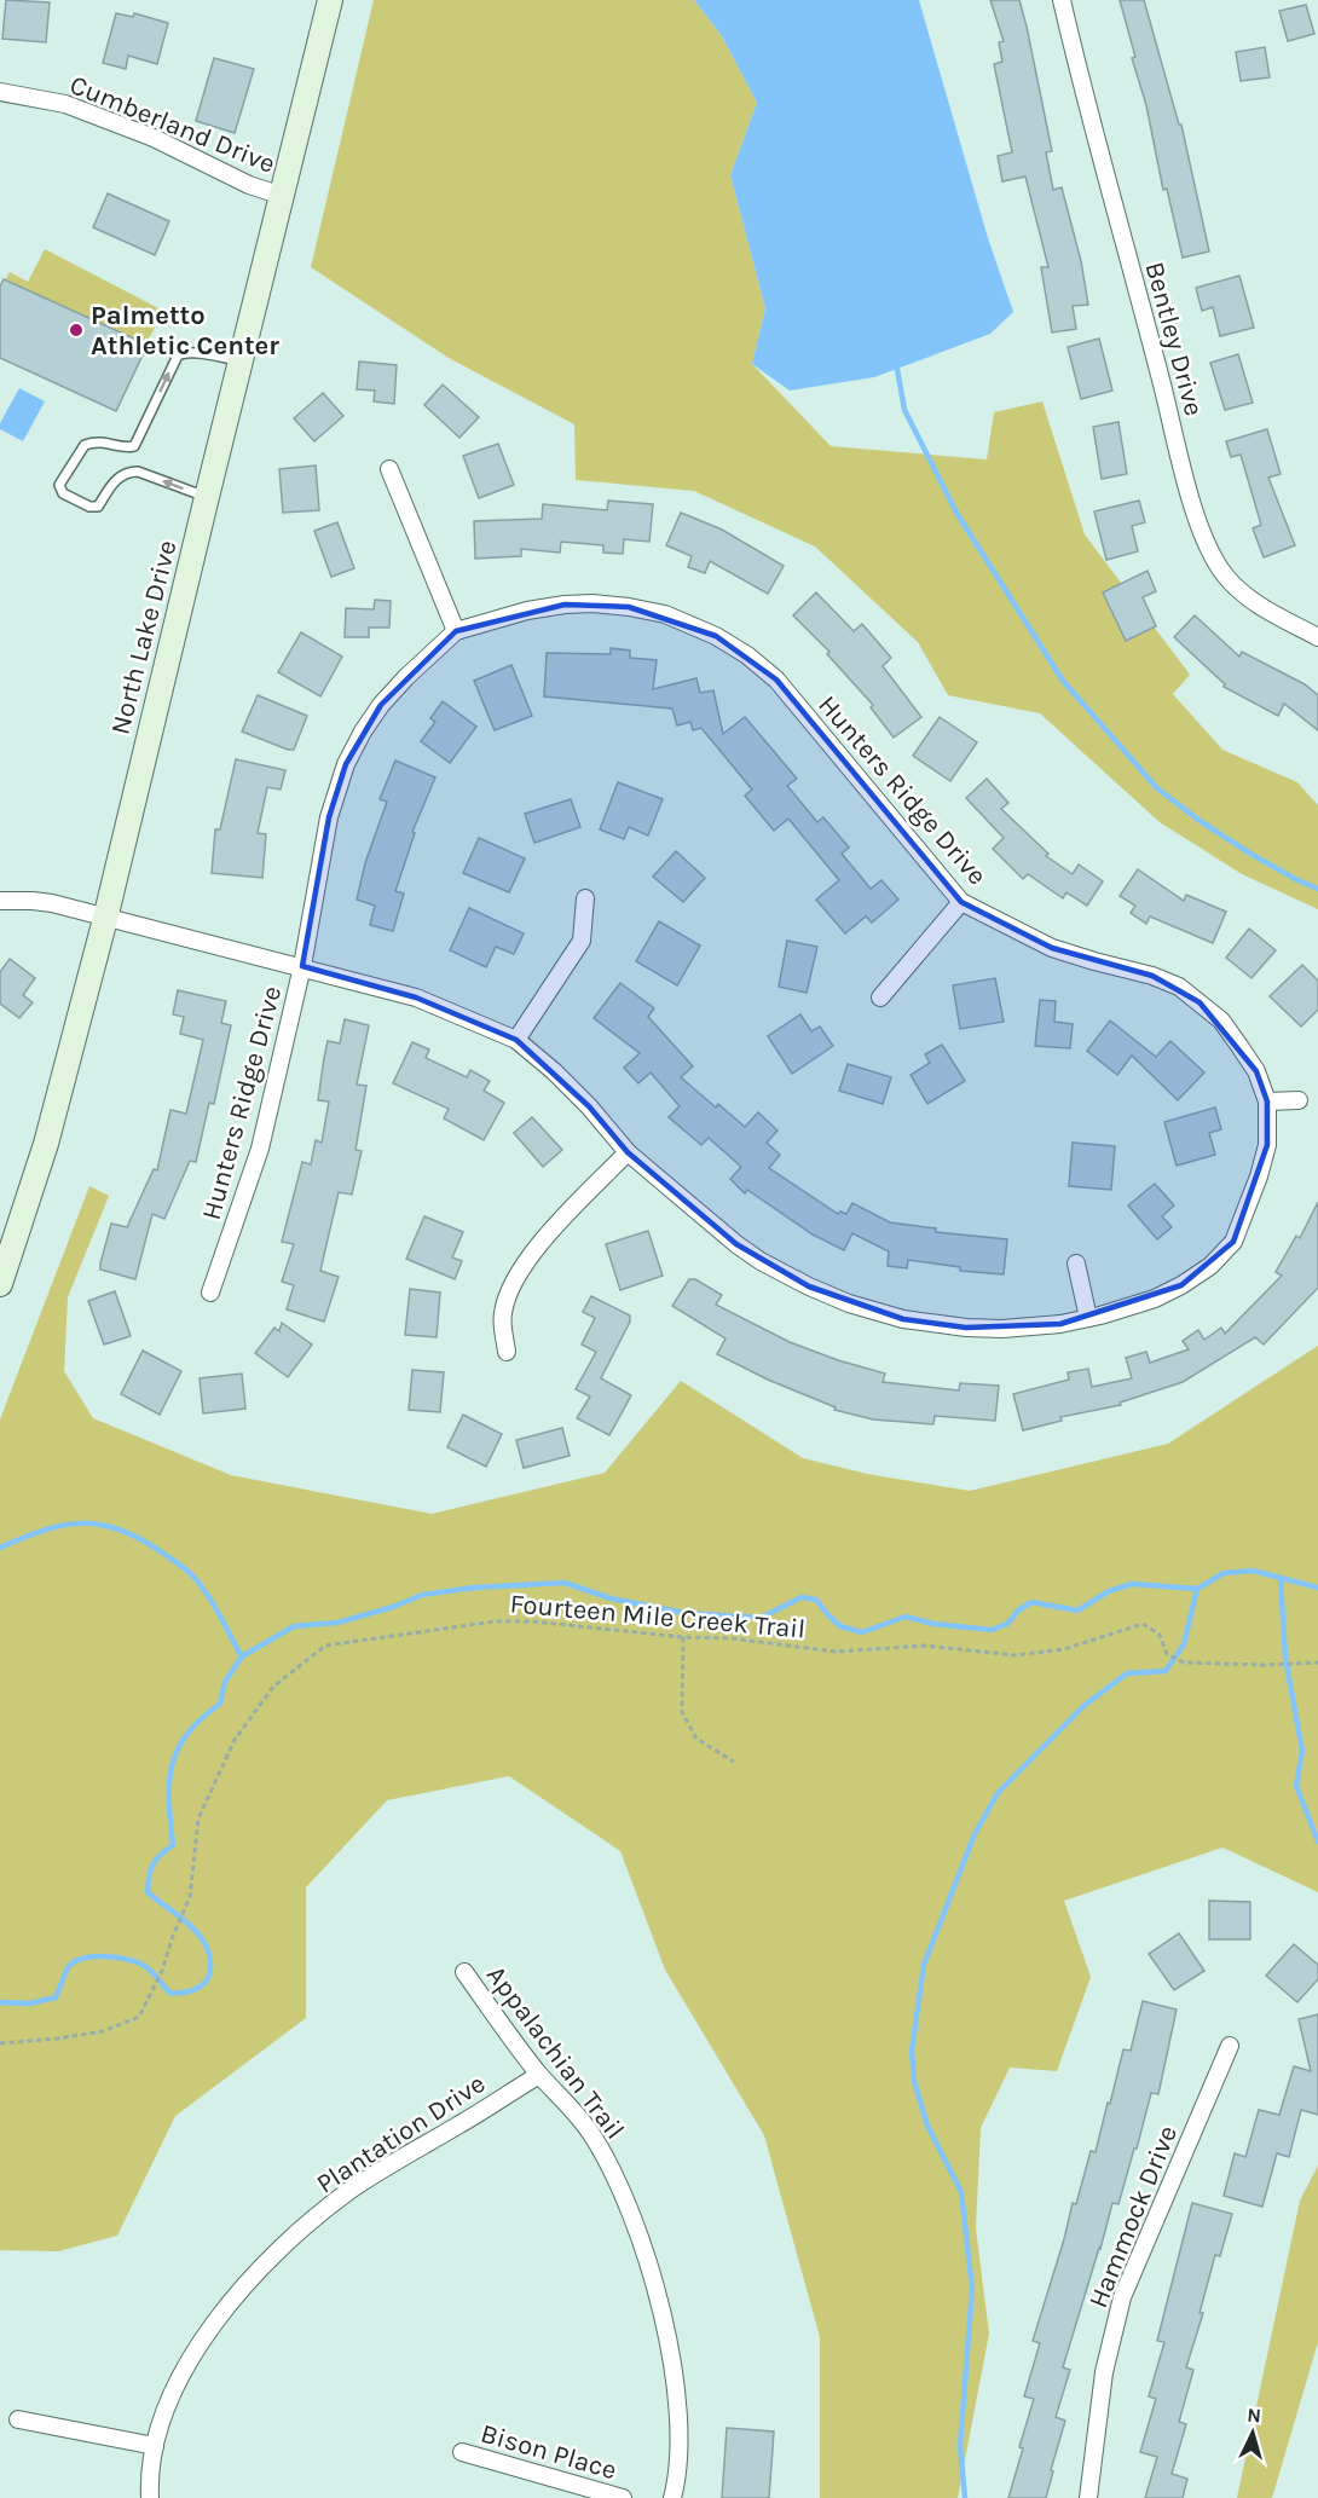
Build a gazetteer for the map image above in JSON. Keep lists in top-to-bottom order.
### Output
{
  "streets": {
    "main road": ["North Lake Drive"],
    "street": [
      "Cumberland Drive",
      "Bentley Drive",
      "Hunters Ridge Drive",
      "Appalachian Trail",
      "Plantation Drive",
      "Hammock Drive",
      "Bison Place"
    ],
    "path": ["Fourteen Mile Creek Trail"]
  },
  "crossings": [
    ["Cumberland Drive", "North Lake Drive"],
    ["North Lake Drive", "Hunters Ridge Drive"],
    ["Appalachian Trail", "Plantation Drive"]
  ],
  "places": ["Palmetto Athletic Center"],
  "north": "top"
}
